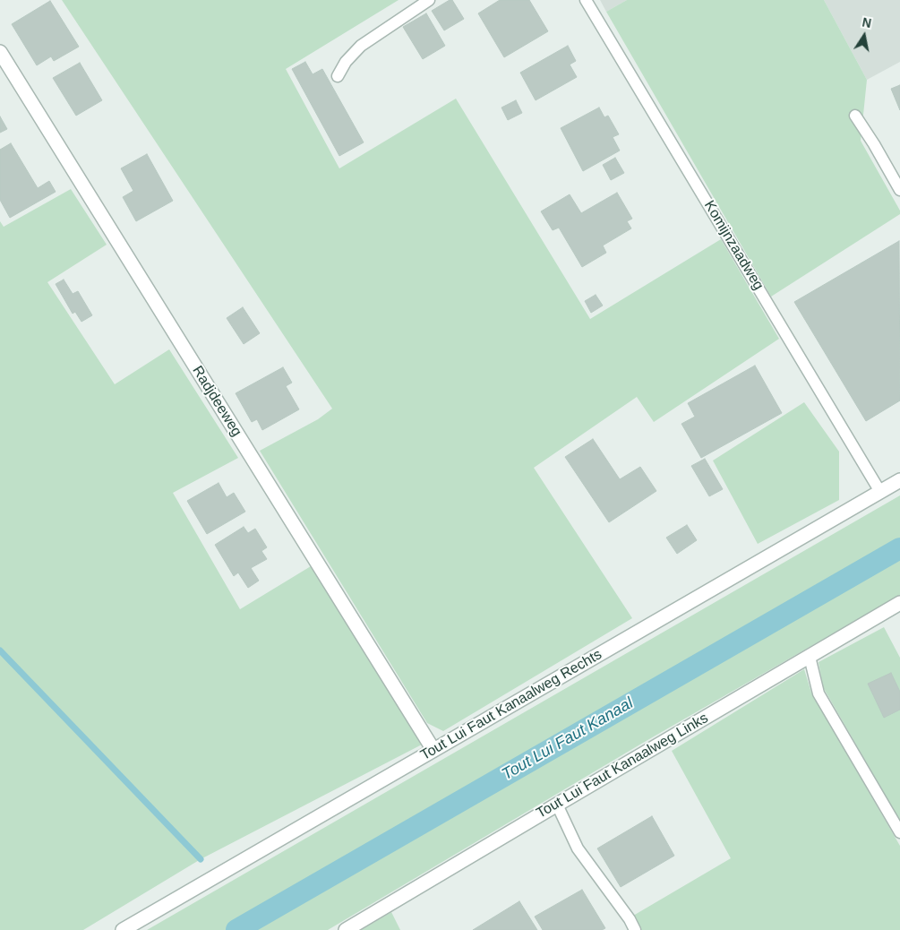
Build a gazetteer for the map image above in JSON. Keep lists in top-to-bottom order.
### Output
{
  "streets": {
    "street": ["Radjdeeweg", "Tout Lui Faut Kanaalweg Rechts", "Tout Lui Faut Kanaalweg Links"],
    "lane": ["Komijnzaadweg"]
  },
  "crossings": [
    ["Komijnzaadweg", "Tout Lui Faut Kanaalweg Rechts"],
    ["Radjdeeweg", "Tout Lui Faut Kanaalweg Rechts"]
  ],
  "water": ["Tout Lui Faut Kanaal"],
  "north": "top"
}
